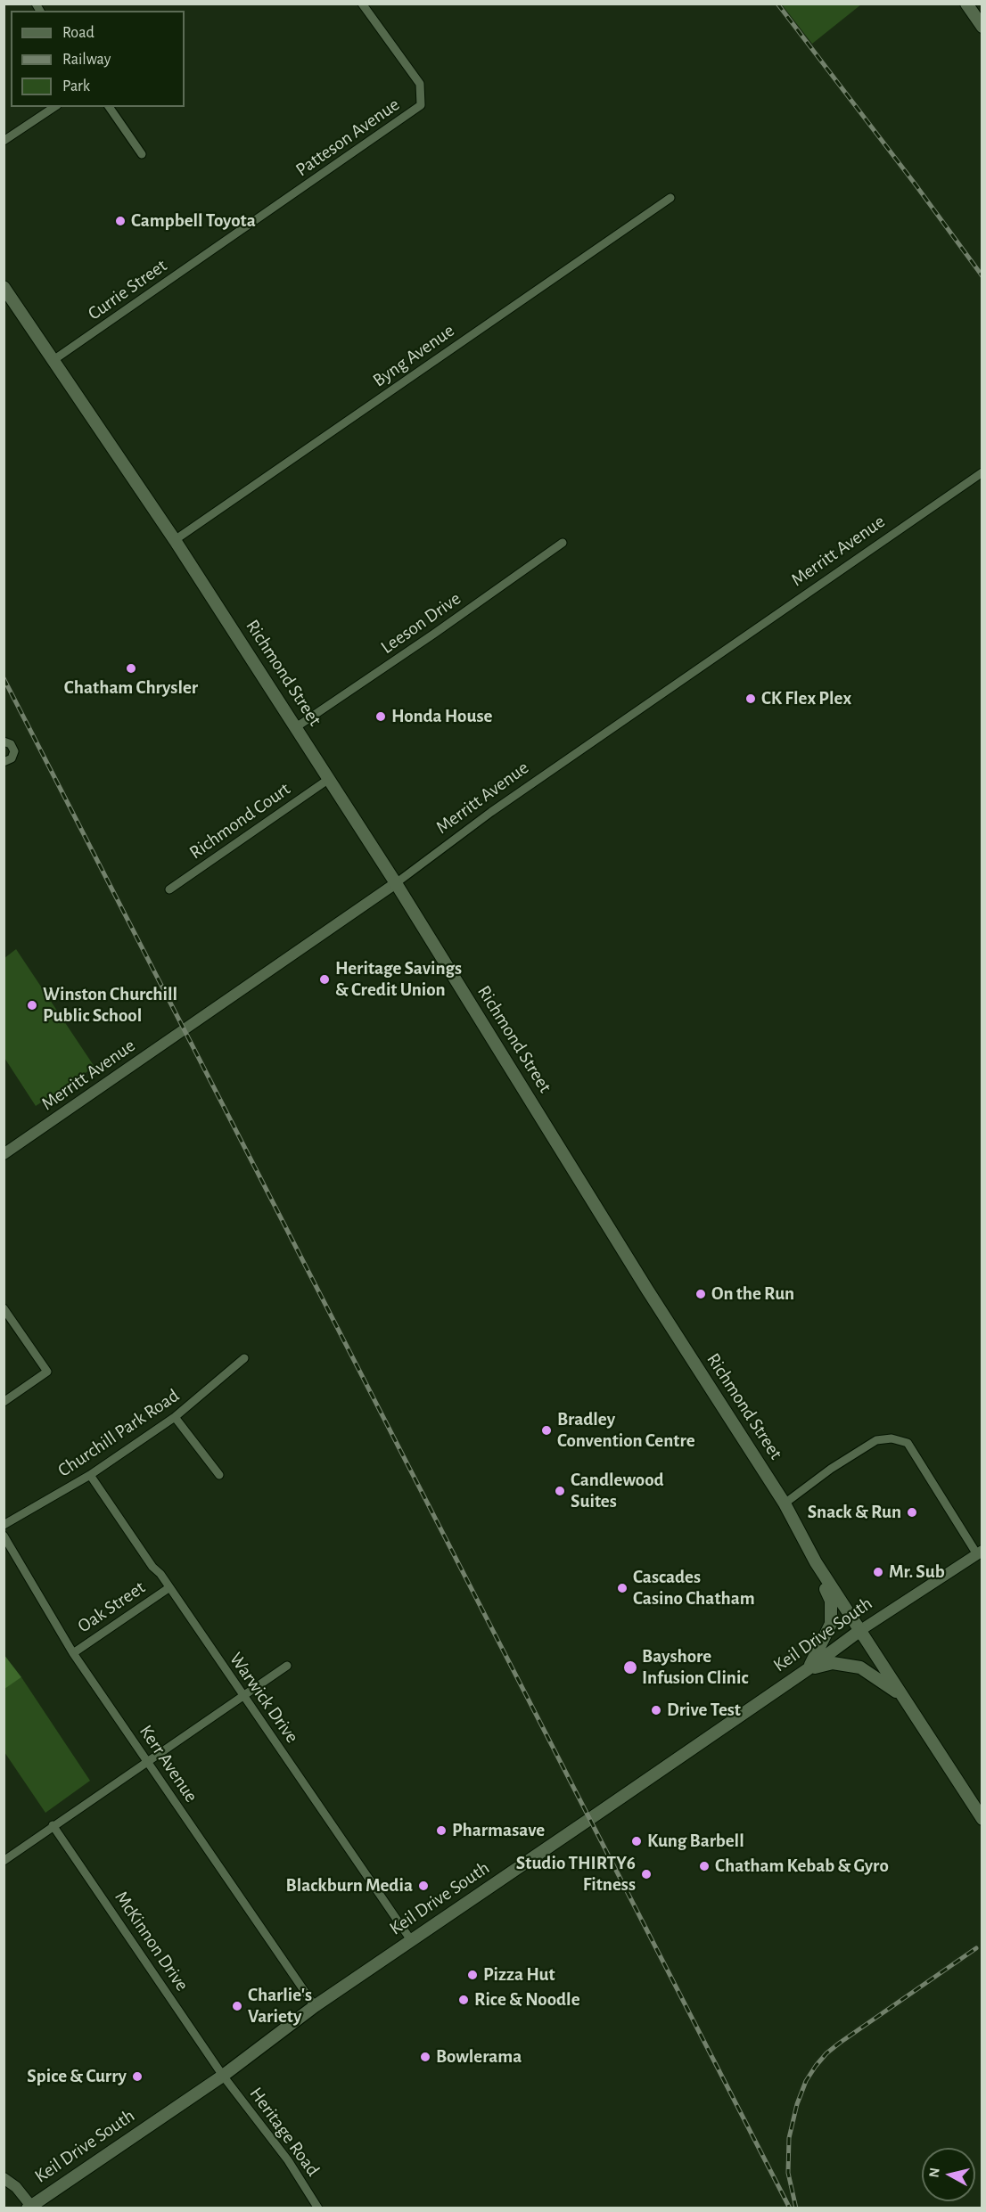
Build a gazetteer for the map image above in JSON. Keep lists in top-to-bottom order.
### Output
{
  "streets": {
    "main road": ["Richmond Street", "Keil Drive South"],
    "street": [
      "Patteson Avenue",
      "Currie Street",
      "Byng Avenue",
      "Merritt Avenue",
      "Leeson Drive",
      "Richmond Court",
      "Churchill Park Road",
      "Oak Street",
      "Warwick Drive",
      "Kerr Avenue",
      "McKinnon Drive",
      "Heritage Road"
    ]
  },
  "crossings": [
    ["Patteson Avenue", "Currie Street"],
    ["Currie Street", "Richmond Street"],
    ["Byng Avenue", "Richmond Street"],
    ["Merritt Avenue", "Richmond Street"],
    ["Leeson Drive", "Richmond Street"],
    ["Richmond Street", "Richmond Court"],
    ["Richmond Street", "Keil Drive South"],
    ["Churchill Park Road", "Warwick Drive"],
    ["Oak Street", "Warwick Drive"],
    ["Oak Street", "Kerr Avenue"],
    ["Keil Drive South", "Warwick Drive"],
    ["Keil Drive South", "Kerr Avenue"],
    ["Keil Drive South", "McKinnon Drive"],
    ["Keil Drive South", "Heritage Road"],
    ["McKinnon Drive", "Heritage Road"]
  ],
  "places": [
    "Campbell Toyota",
    "Chatham Chrysler",
    "CK Flex Plex",
    "Honda House",
    "Heritage Savings & Credit Union",
    "Winston Churchill Public School",
    "On the Run",
    "Bradley Convention Centre",
    "Candlewood Suites",
    "Snack & Run",
    "Mr. Sub",
    "Cascades Casino Chatham",
    "Bayshore Infusion Clinic",
    "Drive Test",
    "Pharmasave",
    "Kung Barbell",
    "Chatham Kebab & Gyro",
    "Studio THIRTY6 Fitness",
    "Blackburn Media",
    "Pizza Hut",
    "Rice & Noodle",
    "Charlie's Variety",
    "Bowlerama",
    "Spice & Curry"
  ],
  "legend": ["Road", "Railway", "Park"],
  "north": "left"
}
